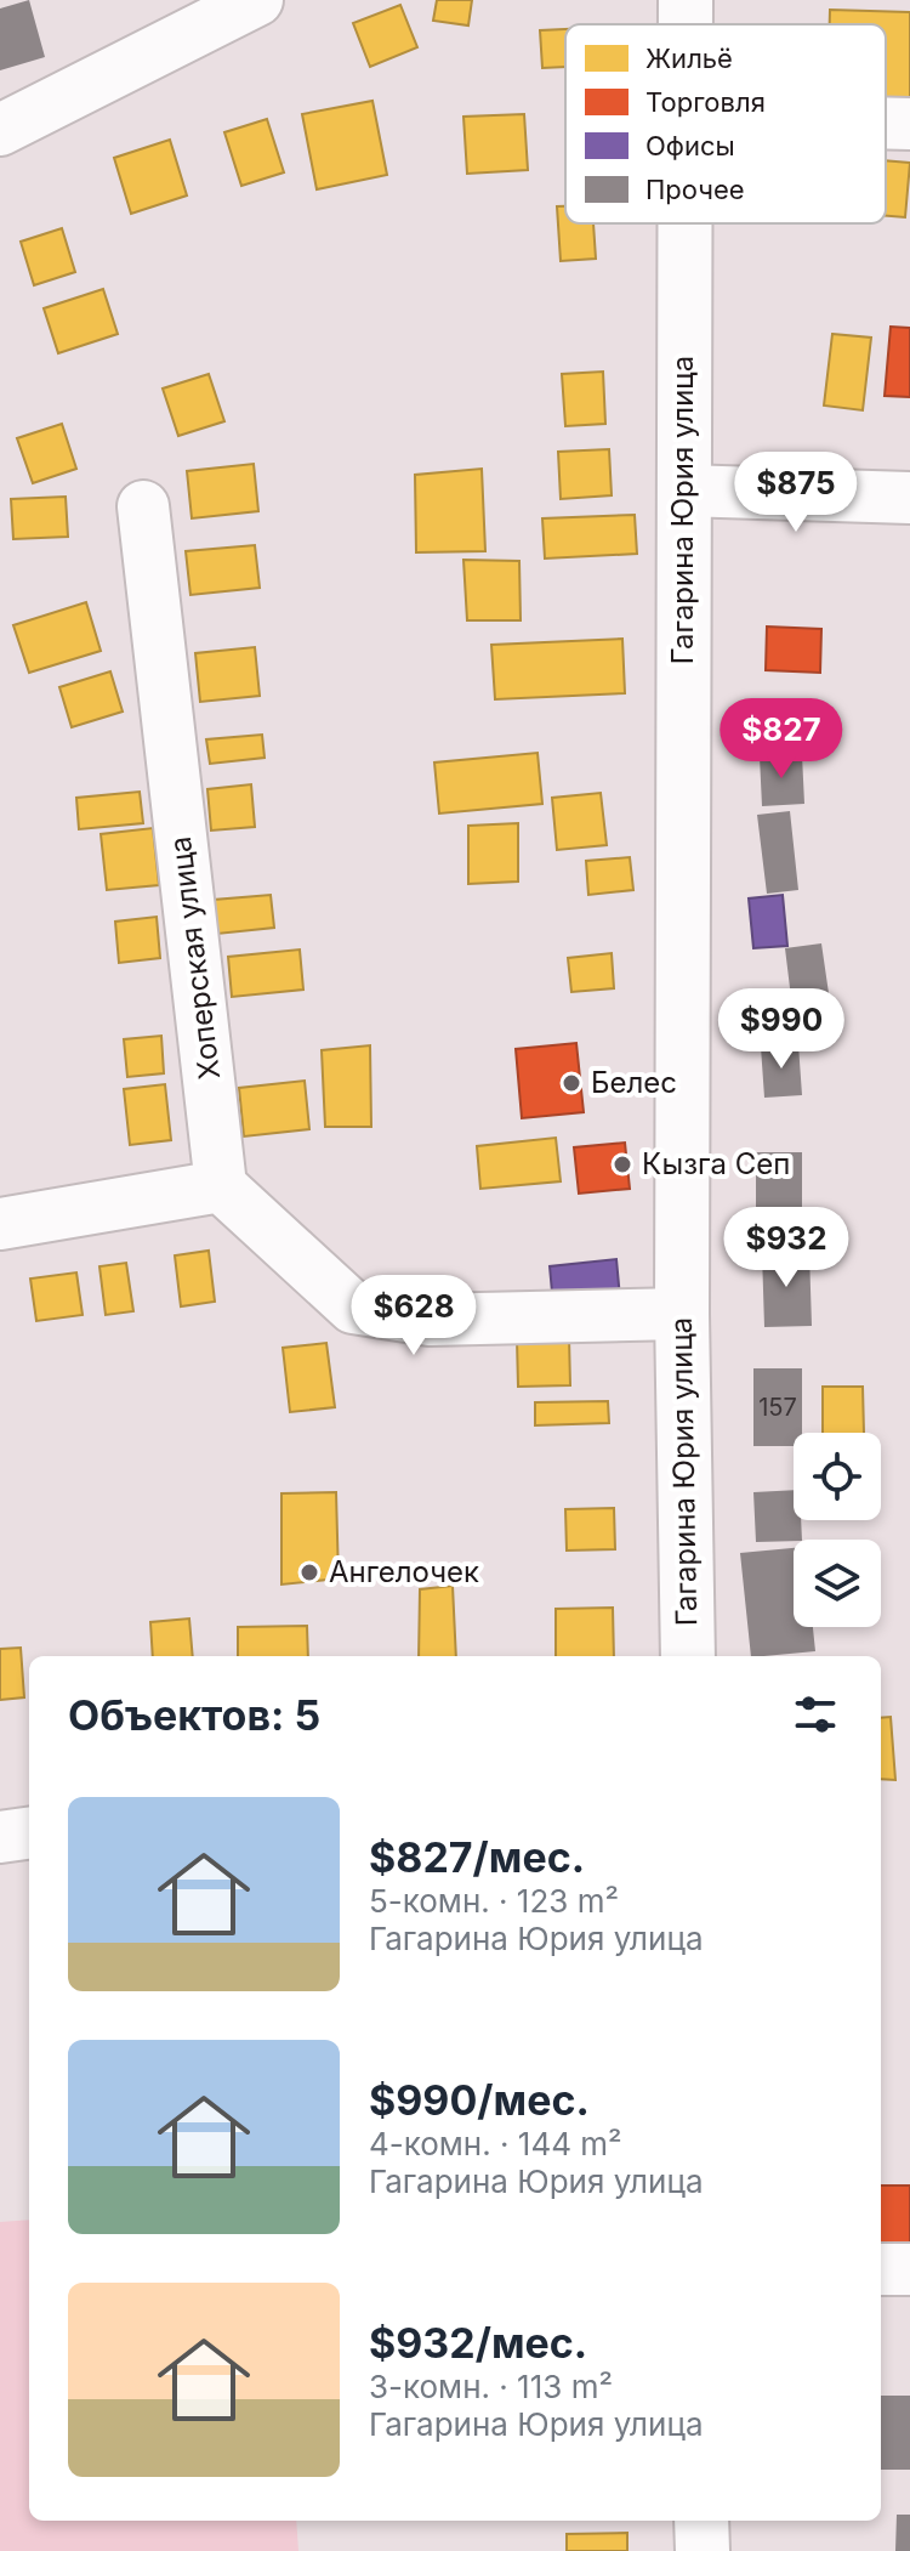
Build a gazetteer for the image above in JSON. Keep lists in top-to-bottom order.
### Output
{
  "streets": {
    "main road": ["Гагарина Юрия улица"],
    "street": ["Хоперская улица"]
  },
  "places": ["Белес", "Кызга Сеп", "Ангелочек"],
  "house_numbers": ["157"],
  "legend": [
    "Жильё",
    "Торговля",
    "Офисы",
    "Прочее"
  ],
  "page": {
    "price": [
      "$875",
      "$827",
      "$990",
      "$932",
      "$628"
    ],
    "heading": "Объектов: 5",
    "list": [
      {
        "name": "$827/мес.",
        "note": "5-комн. · 123 m² · Гагарина Юрия улица"
      },
      {
        "name": "$990/мес.",
        "note": "4-комн. · 144 m² · Гагарина Юрия улица"
      },
      {
        "name": "$932/мес.",
        "note": "3-комн. · 113 m² · Гагарина Юрия улица"
      }
    ]
  }
}
